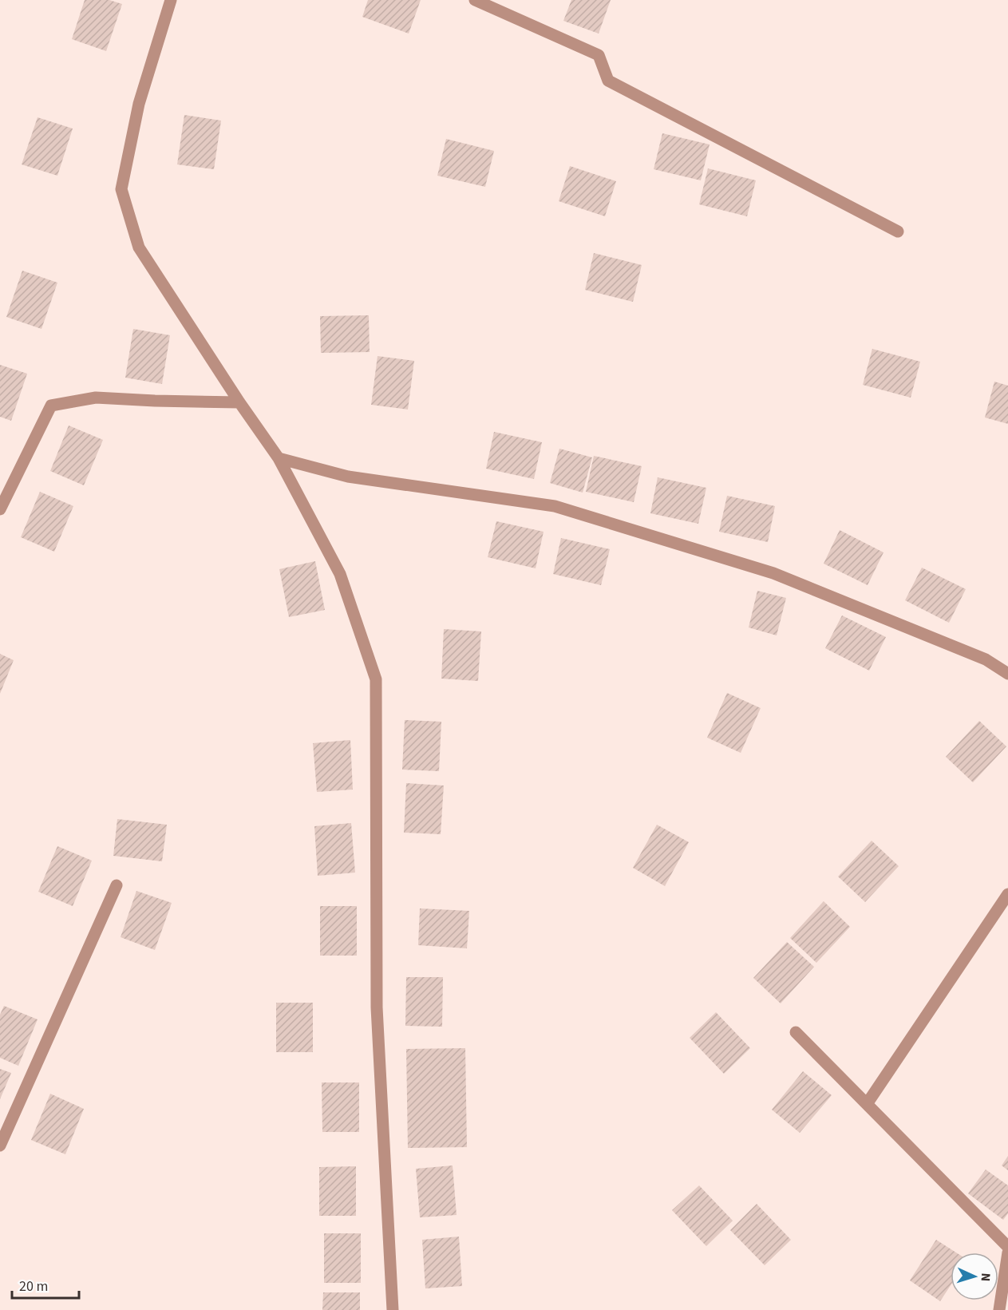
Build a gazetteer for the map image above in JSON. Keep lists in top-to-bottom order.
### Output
{
  "scale_bar": "20 m",
  "north": "right"
}
